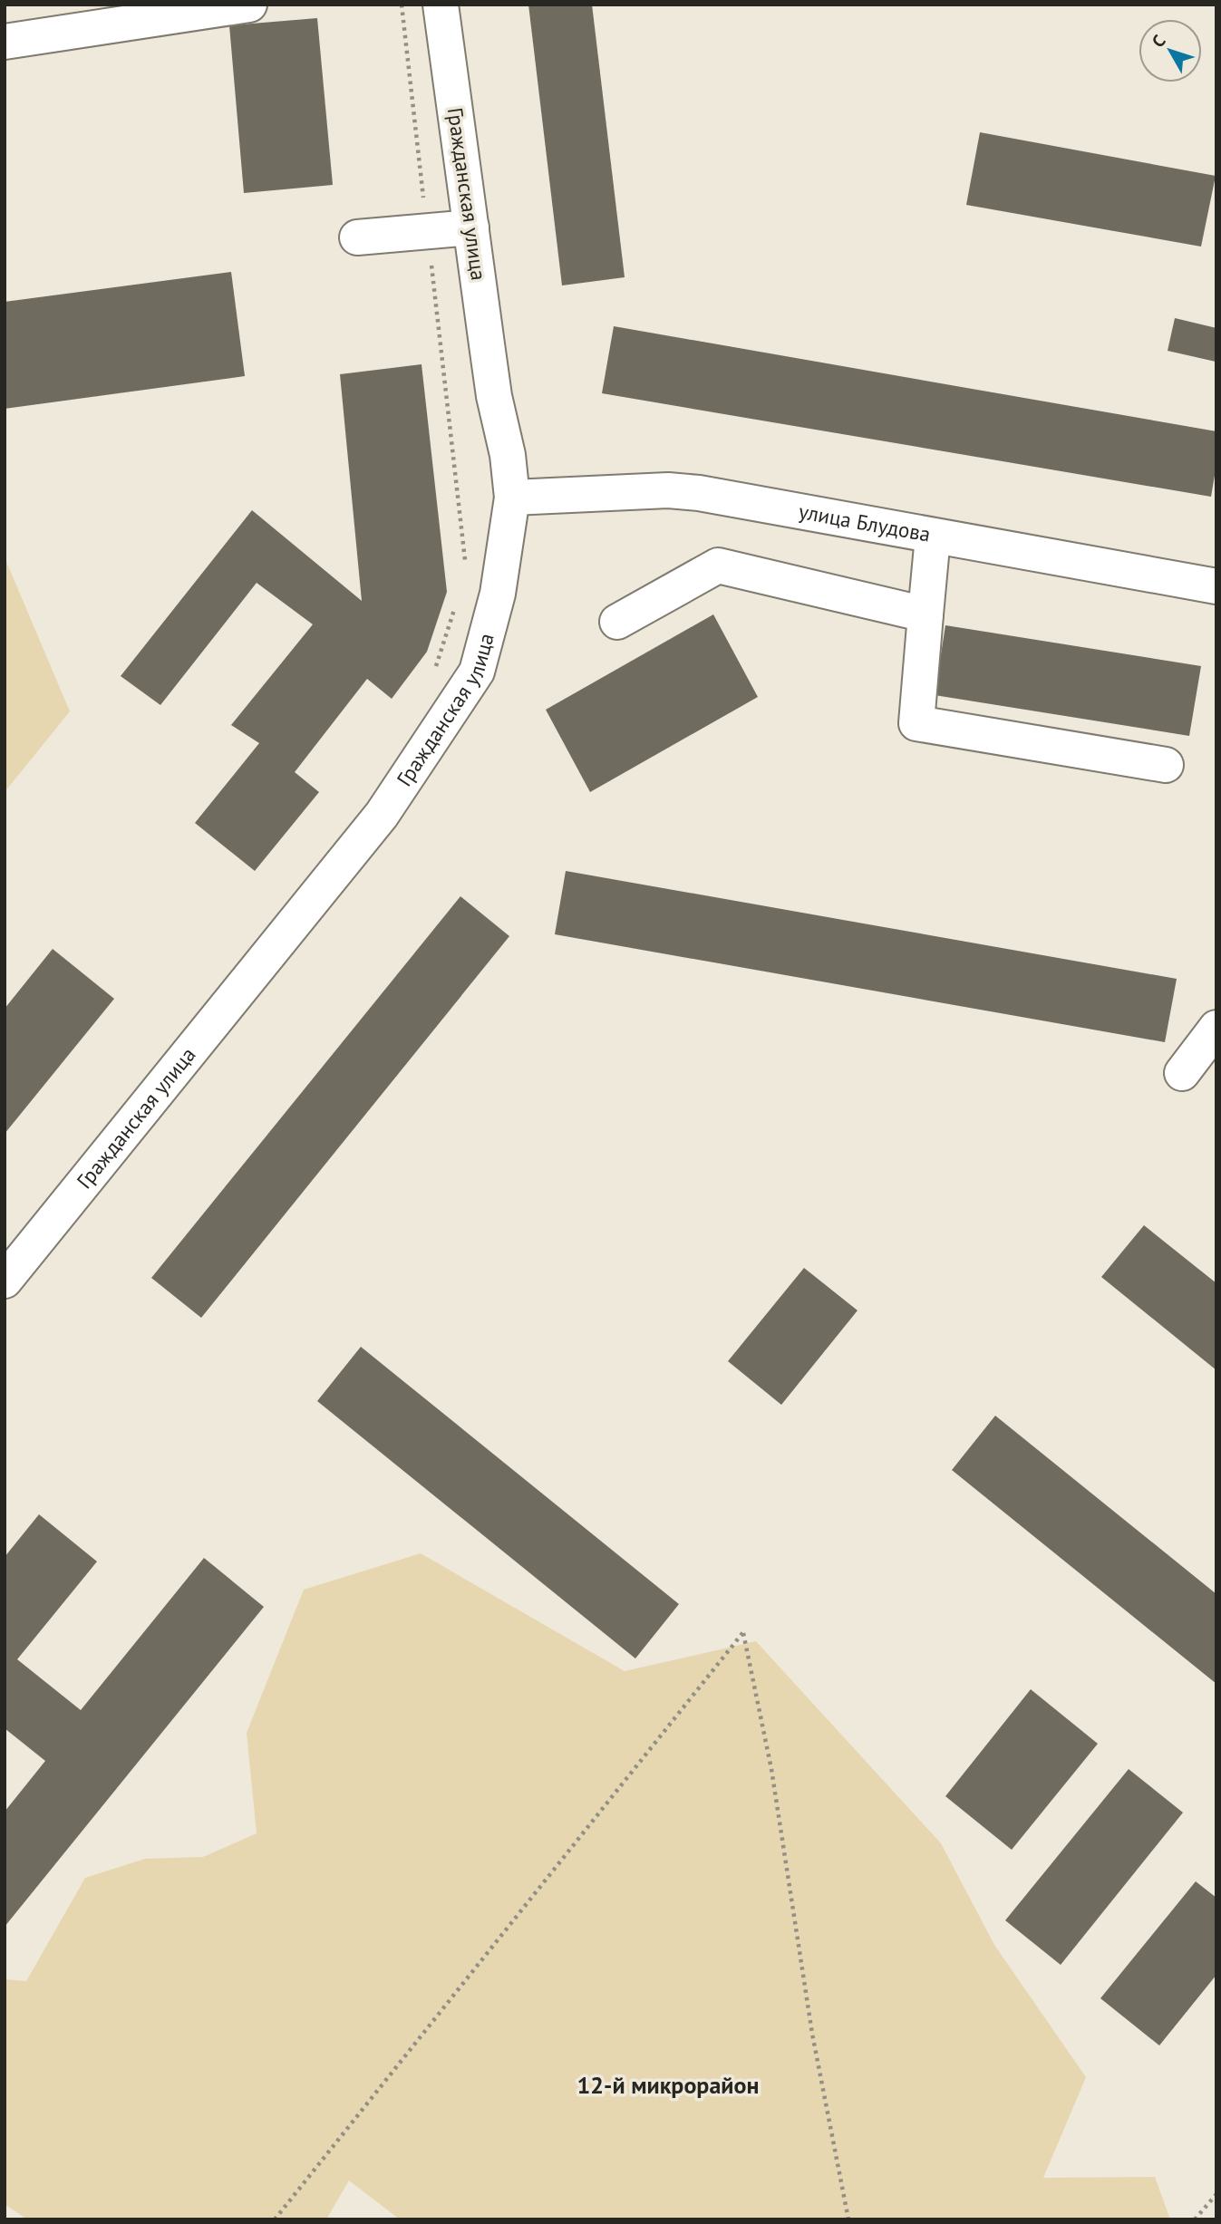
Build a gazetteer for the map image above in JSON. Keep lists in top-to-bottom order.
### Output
{
  "streets": {
    "street": ["Гражданская улица", "улица Блудова"]
  },
  "crossings": [
    ["Гражданская улица", "улица Блудова"]
  ],
  "districts": ["12-й микрорайон"],
  "north": "top left"
}
